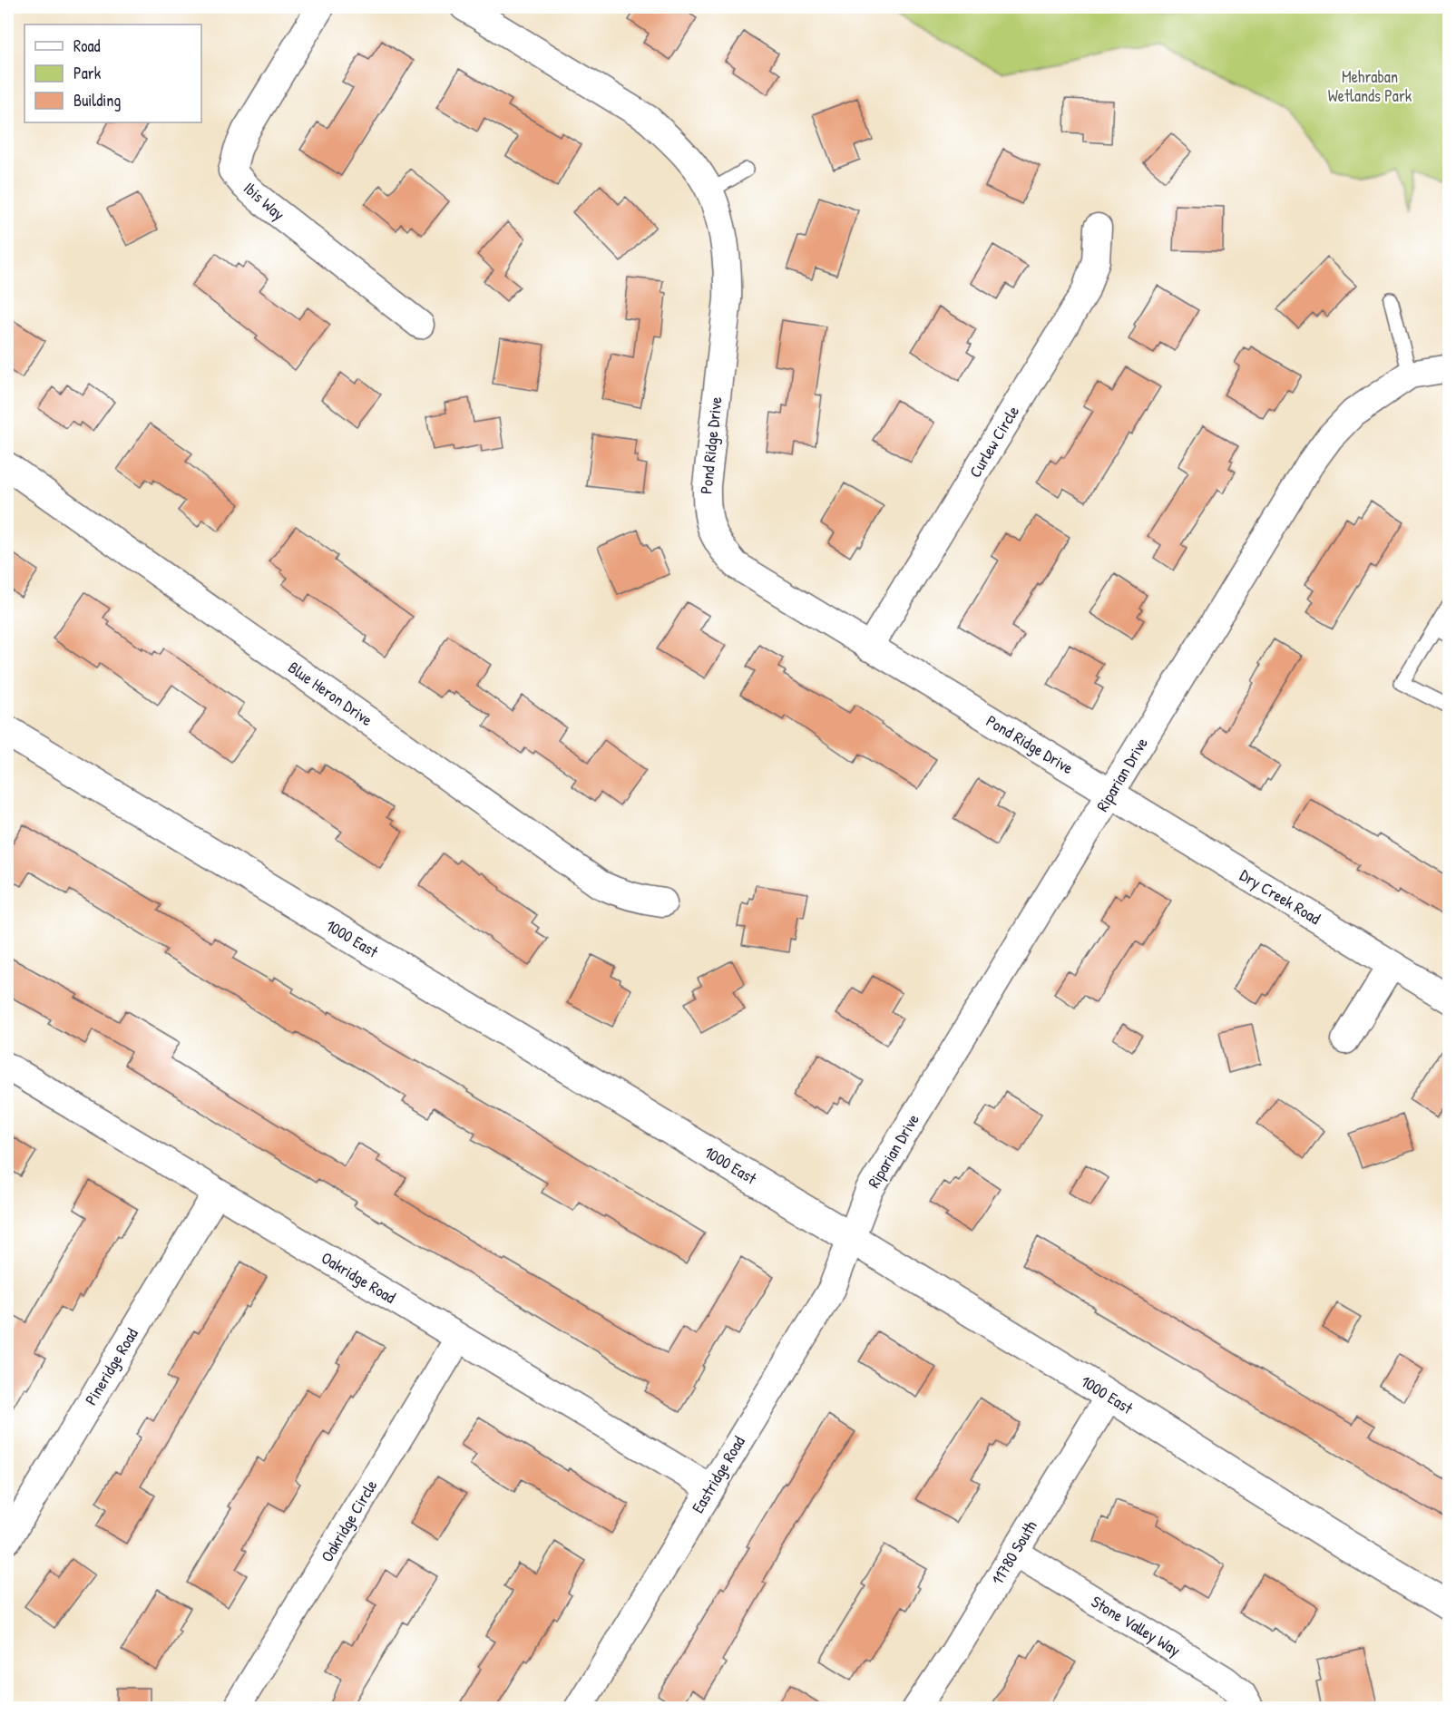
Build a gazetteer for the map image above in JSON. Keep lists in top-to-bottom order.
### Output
{
  "streets": {
    "street": [
      "Ibis Way",
      "Curlew Circle",
      "Pond Ridge Drive",
      "Blue Heron Drive",
      "Riparian Drive",
      "Dry Creek Road",
      "1000 East",
      "Oakridge Road",
      "Pineridge Road",
      "Eastridge Road",
      "Oakridge Circle",
      "11780 South",
      "Stone Valley Way"
    ]
  },
  "crossings": [
    ["Curlew Circle", "Pond Ridge Drive"],
    ["Pond Ridge Drive", "Riparian Drive"],
    ["Pond Ridge Drive", "Dry Creek Road"],
    ["Riparian Drive", "Dry Creek Road"],
    ["Riparian Drive", "1000 East"],
    ["Riparian Drive", "Eastridge Road"],
    ["1000 East", "Eastridge Road"],
    ["1000 East", "11780 South"],
    ["Oakridge Road", "Pineridge Road"],
    ["Oakridge Road", "Eastridge Road"],
    ["Oakridge Road", "Oakridge Circle"],
    ["11780 South", "Stone Valley Way"]
  ],
  "parks": ["Mehraban Wetlands Park"],
  "legend": ["Road", "Park", "Building"]
}
